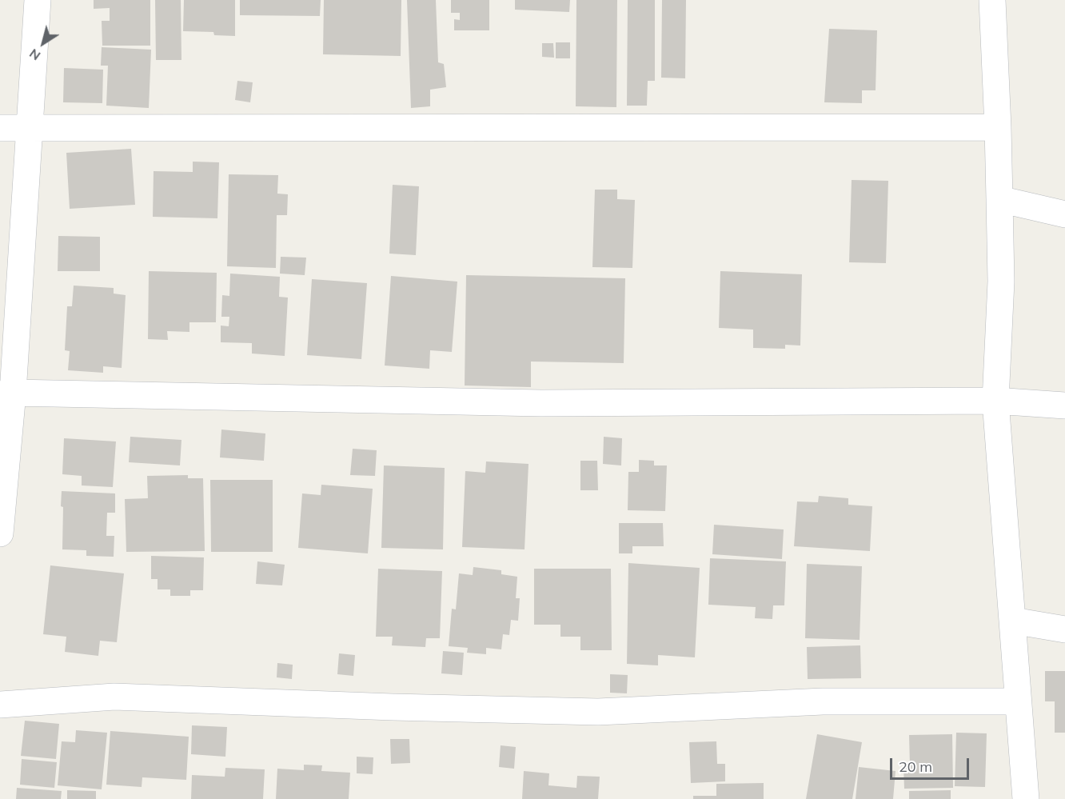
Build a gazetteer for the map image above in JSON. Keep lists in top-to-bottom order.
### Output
{
  "scale_bar": "20 m",
  "north": "bottom left"
}
